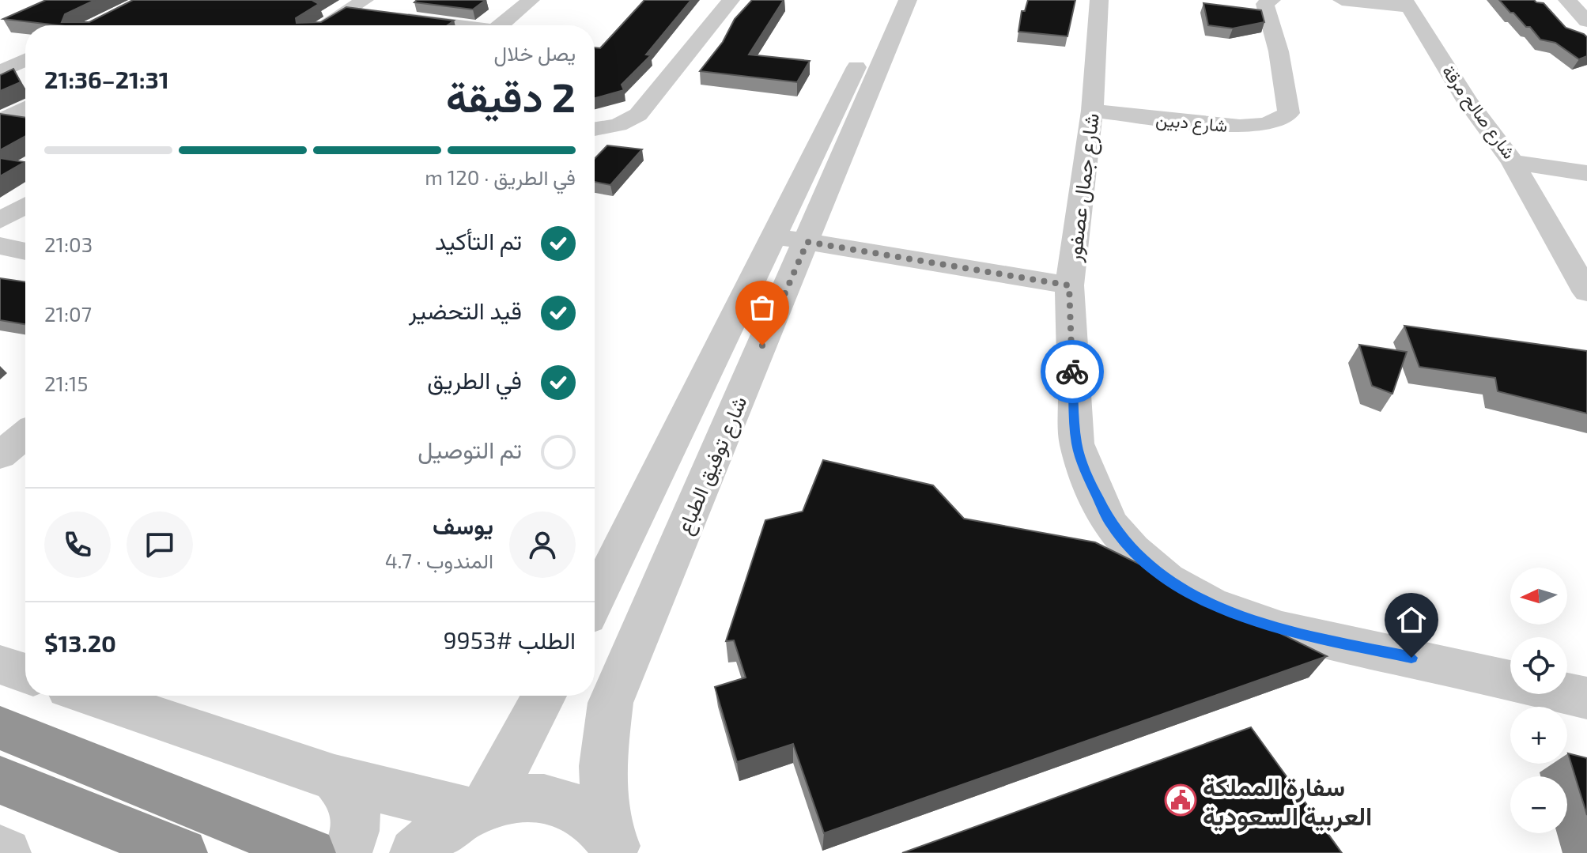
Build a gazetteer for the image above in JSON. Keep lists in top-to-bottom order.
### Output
{
  "streets": {
    "street": [
      "شارع صالح مرقة",
      "شارع دبين",
      "شارع جمال عصفور",
      "شارع توفيق الطباع"
    ]
  },
  "crossings": [
    ["شارع دبين", "شارع جمال عصفور"]
  ],
  "places": {
    "public building": ["سفارة المملكة العربية السعودية"]
  },
  "north": "left",
  "page": {
    "heading": ["2 دقيقة", "يصل خلال", "21:31–21:36"],
    "panel": [
      "يوسف",
      "المندوب · 4.7",
      "الطلب #9953",
      "$13.20"
    ],
    "bar": "في الطريق · 120 m",
    "list": [
      ["تم التأكيد", "21:03"],
      ["قيد التحضير", "21:07"],
      ["في الطريق", "21:15"],
      "تم التوصيل"
    ],
    "map_buttons": ["+", "−"]
  }
}
